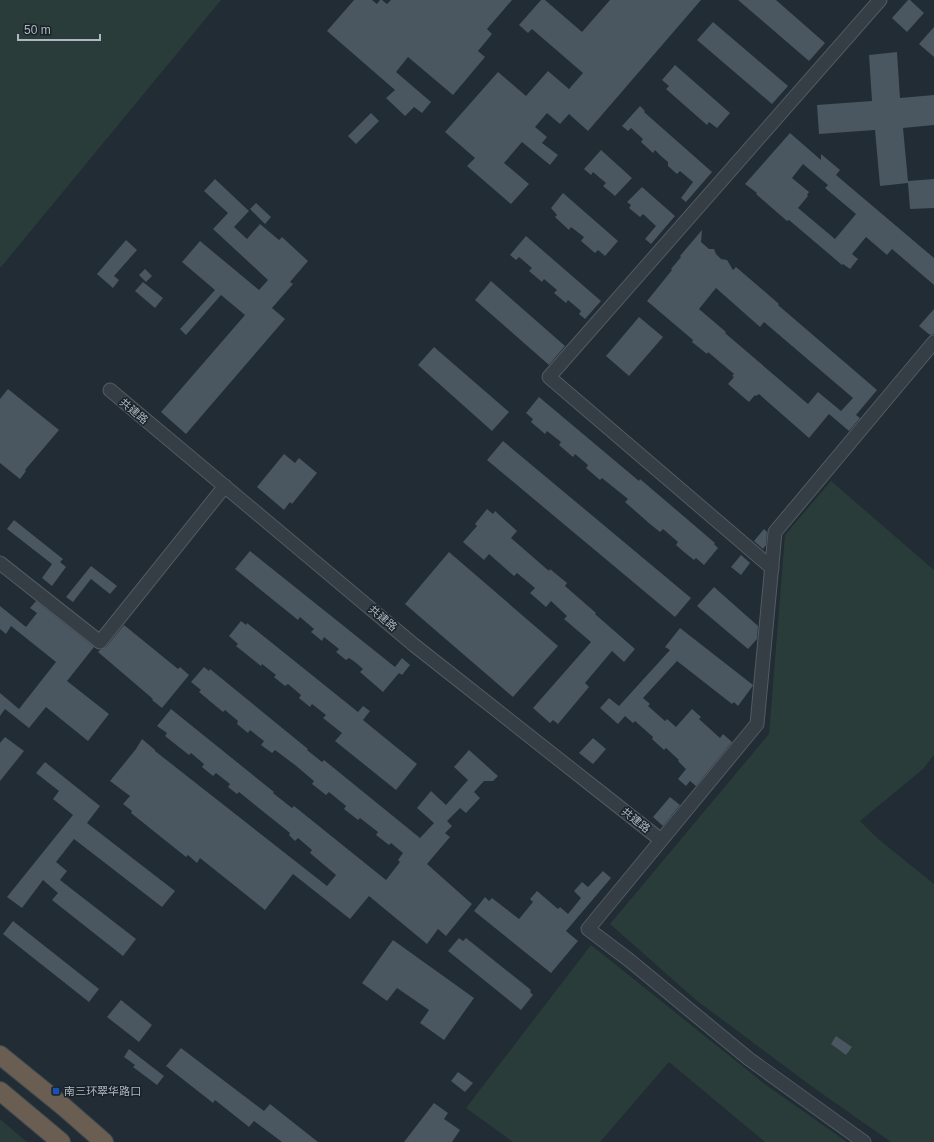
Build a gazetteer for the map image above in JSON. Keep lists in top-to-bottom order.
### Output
{
  "streets": {
    "street": ["共建路"]
  },
  "places": {
    "transit": ["南三环翠华路口"]
  },
  "scale_bar": "50 m"
}
